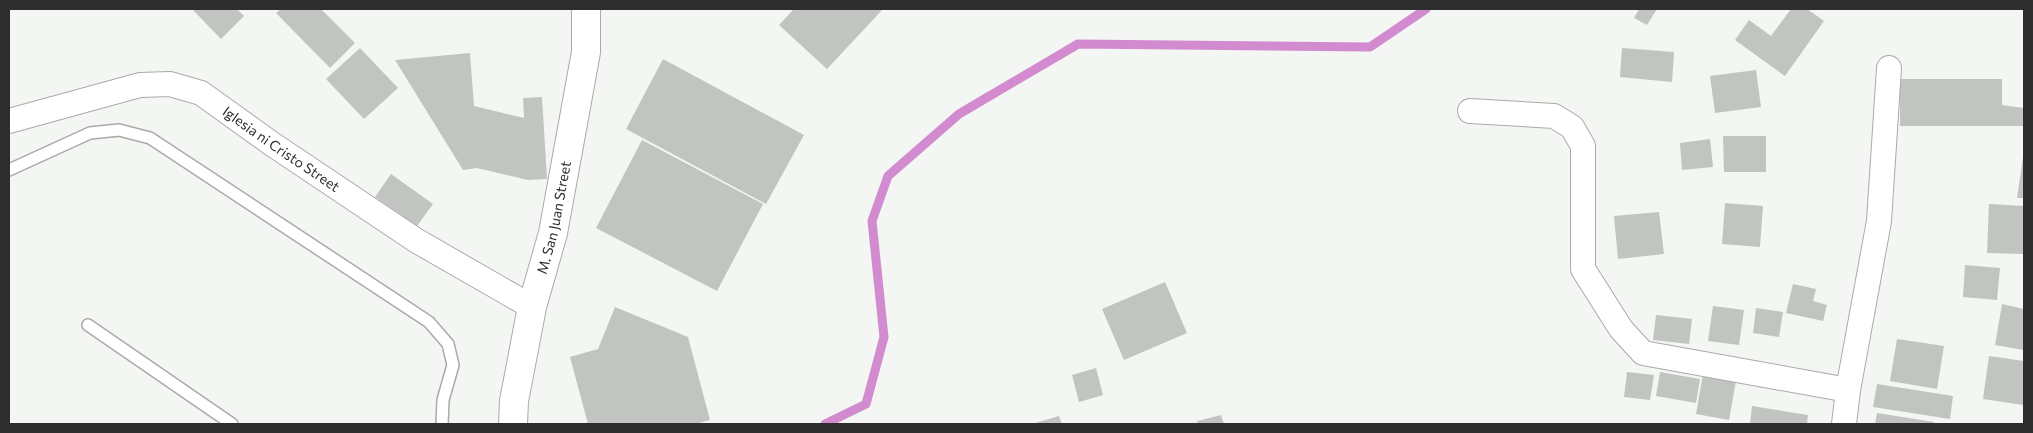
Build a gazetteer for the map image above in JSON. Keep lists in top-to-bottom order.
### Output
{
  "streets": {
    "street": ["Iglesia ni Cristo Street", "M. San Juan Street"]
  },
  "crossings": [
    ["Iglesia ni Cristo Street", "M. San Juan Street"]
  ]
}
